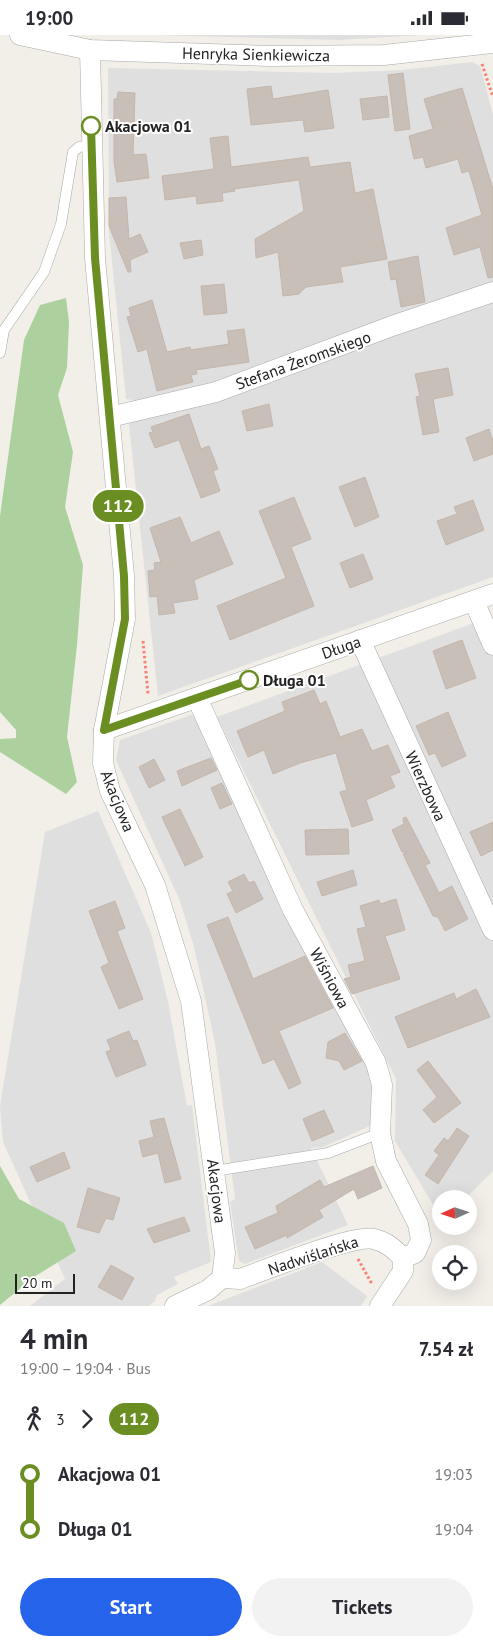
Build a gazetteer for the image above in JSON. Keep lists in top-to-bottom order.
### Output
{
  "streets": {
    "street": [
      "Henryka Sienkiewicza",
      "Stefana Żeromskiego",
      "Długa",
      "Wierzbowa",
      "Akacjowa",
      "Wiśniowa",
      "Nadwiślańska"
    ]
  },
  "crossings": [
    ["Henryka Sienkiewicza", "Akacjowa"],
    ["Stefana Żeromskiego", "Akacjowa"],
    ["Długa", "Wierzbowa"],
    ["Długa", "Akacjowa"],
    ["Długa", "Wiśniowa"],
    ["Akacjowa", "Nadwiślańska"],
    ["Wiśniowa", "Nadwiślańska"]
  ],
  "places": ["Akacjowa 01", "Długa 01"],
  "lines": ["bus line 112"],
  "scale_bar": "20 m",
  "north": "left",
  "page": {
    "status": "19:00",
    "on_map": "112",
    "scale": "20 m",
    "heading": ["4 min", "19:00 – 19:04 · Bus", "7.54 zł"],
    "legs": ["3", "112"],
    "list": [
      {
        "name": "Akacjowa 01",
        "value": "19:03"
      },
      {
        "name": "Długa 01",
        "value": "19:04"
      }
    ],
    "buttons": ["Start", "Tickets"]
  }
}
